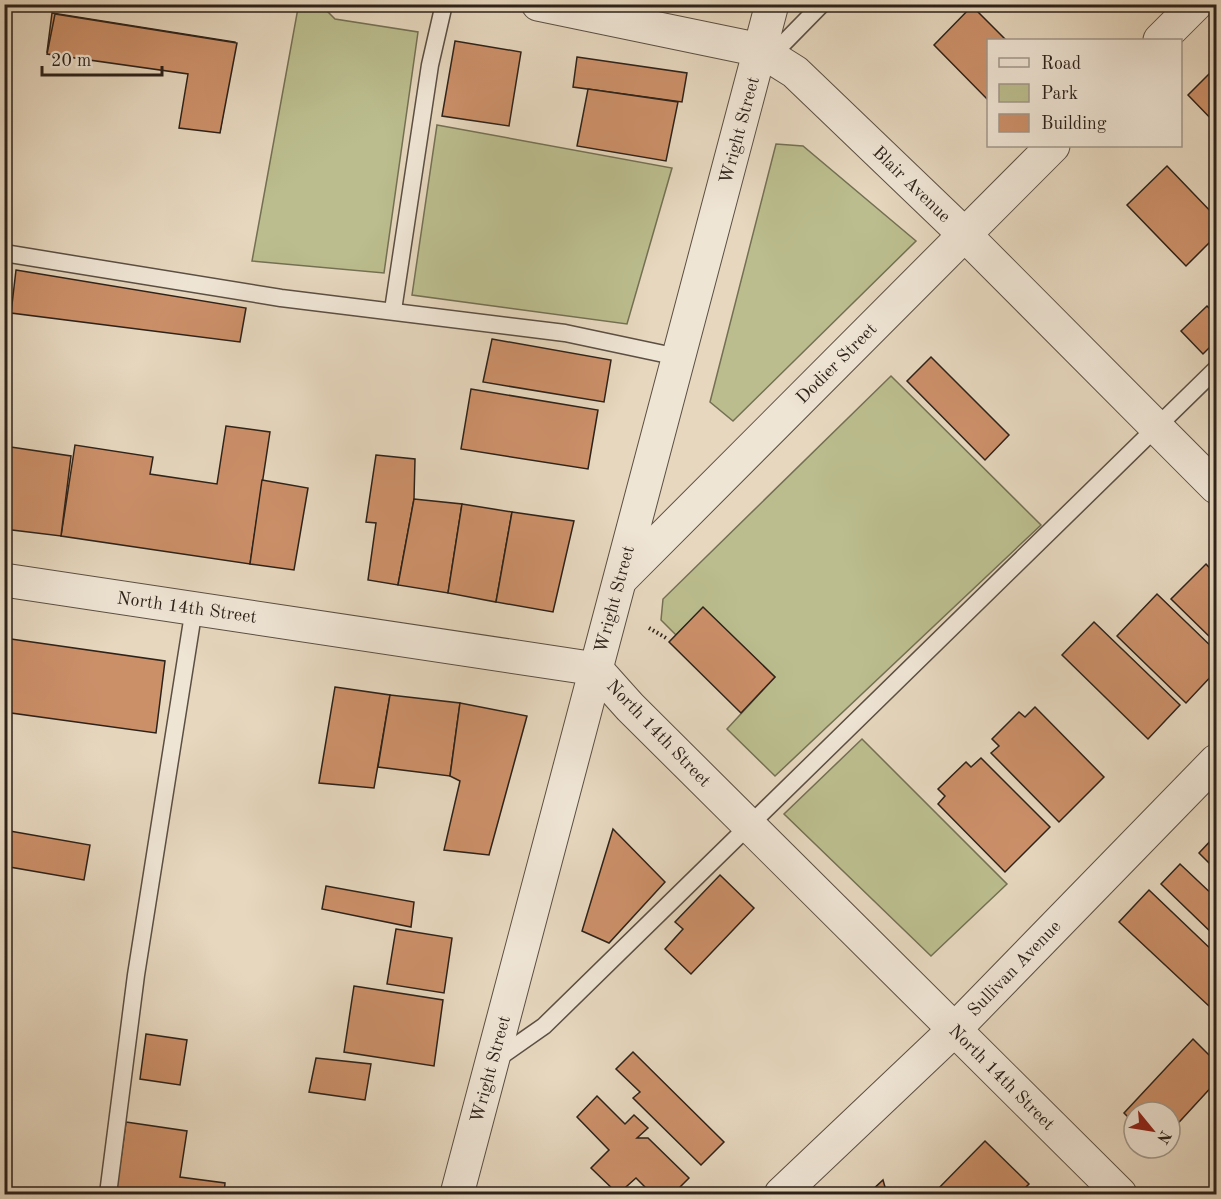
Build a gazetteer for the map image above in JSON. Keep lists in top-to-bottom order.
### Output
{
  "streets": {
    "street": [
      "Wright Street",
      "Blair Avenue",
      "Dodier Street",
      "North 14th Street",
      "Sullivan Avenue"
    ]
  },
  "crossings": [
    ["Wright Street", "Blair Avenue"],
    ["Wright Street", "Dodier Street"],
    ["Wright Street", "North 14th Street"],
    ["Blair Avenue", "Dodier Street"],
    ["North 14th Street", "Sullivan Avenue"]
  ],
  "legend": ["Road", "Park", "Building"],
  "scale_bar": "20 m",
  "north": "bottom right"
}
